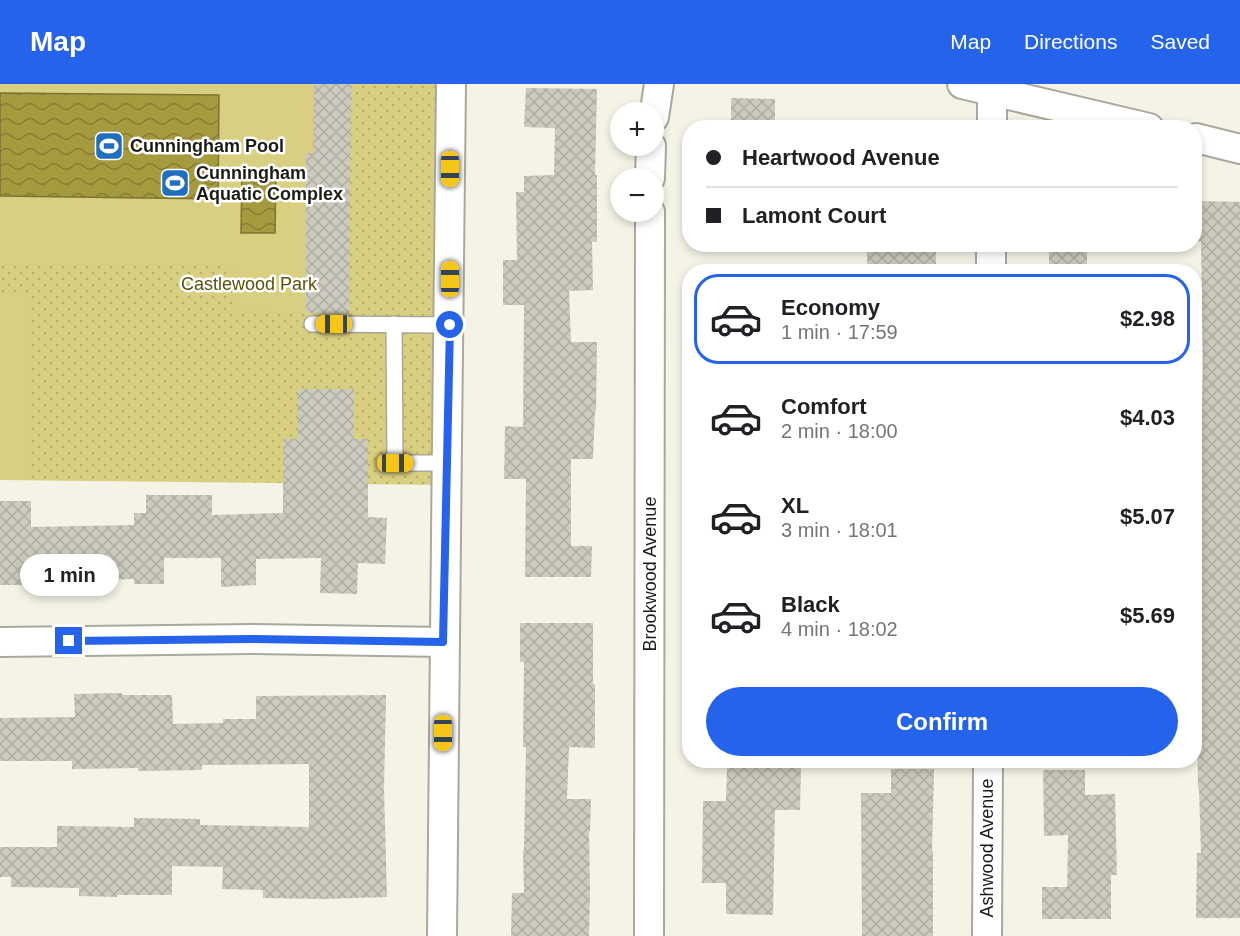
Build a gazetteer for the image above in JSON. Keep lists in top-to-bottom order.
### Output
{
  "streets": {
    "street": ["Brookwood Avenue", "Ashwood Avenue"]
  },
  "parks": ["Castlewood Park"],
  "places": {
    "sports": ["Cunningham Pool", "Cunningham Aquatic Complex"]
  },
  "page": {
    "header": "Map",
    "nav": ["Map", "Directions", "Saved"],
    "map_buttons": ["+", "−"],
    "banner": ["Heartwood Avenue", "Lamont Court"],
    "list": [
      {
        "name": "Economy",
        "note": "1 min · 17:59",
        "value": "$2.98"
      },
      {
        "name": "Comfort",
        "note": "2 min · 18:00",
        "value": "$4.03"
      },
      {
        "name": "XL",
        "note": "3 min · 18:01",
        "value": "$5.07"
      },
      {
        "name": "Black",
        "note": "4 min · 18:02",
        "value": "$5.69"
      }
    ],
    "bubble": "1 min",
    "buttons": "Confirm"
  }
}
